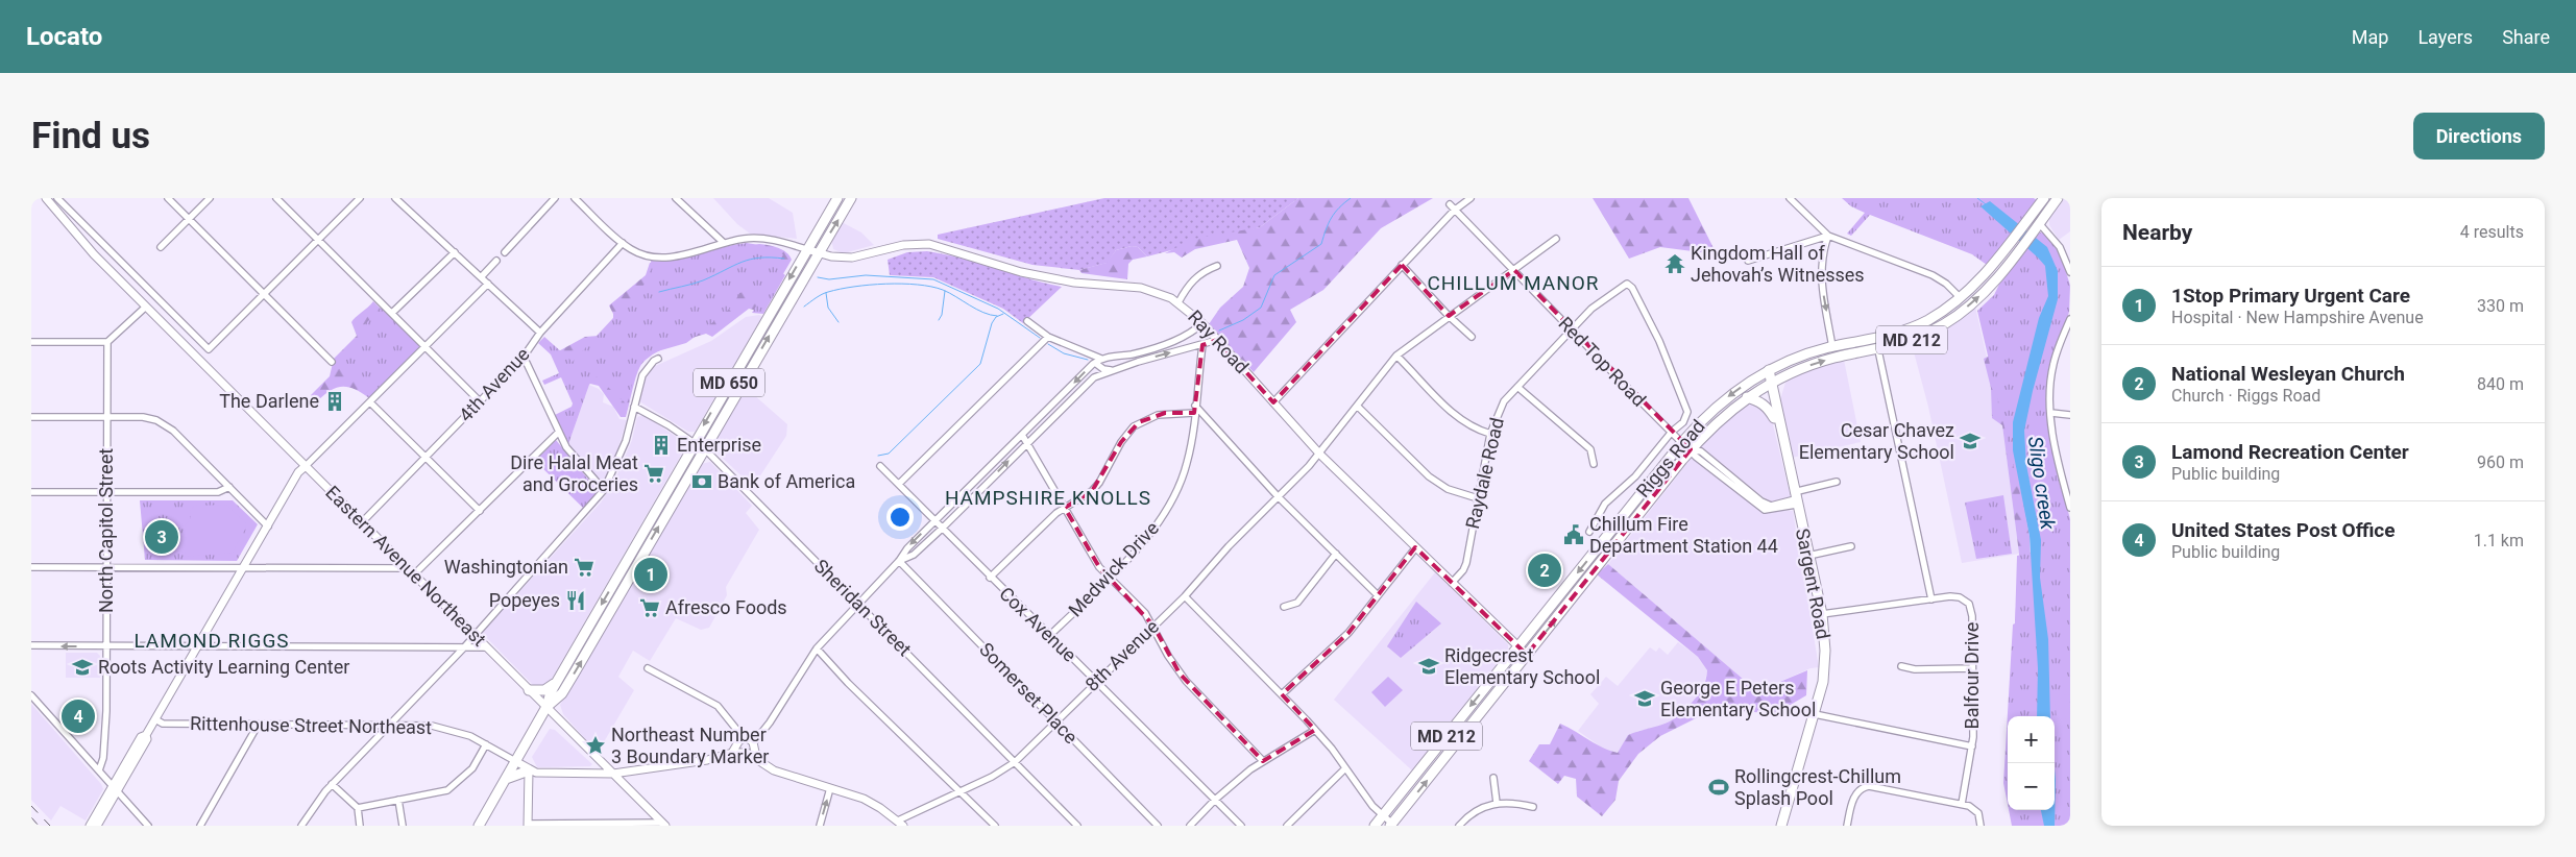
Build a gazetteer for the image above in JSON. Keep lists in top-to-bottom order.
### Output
{
  "streets": {
    "main road": [
      "MD 212",
      "MD 650",
      "Riggs Road",
      "Sargent Road"
    ],
    "street": [
      "Ray Road",
      "Red Top Road",
      "4th Avenue",
      "Raydale Road",
      "North Capitol Street",
      "Eastern Avenue Northeast",
      "Medwick Drive",
      "Sheridan Street",
      "Cox Avenue",
      "8th Avenue",
      "Balfour Drive",
      "Somerset Place",
      "Rittenhouse Street Northeast"
    ]
  },
  "crossings": [
    ["Ray Road", "MD 650"],
    ["Ray Road", "Riggs Road"],
    ["Ray Road", "Raydale Road"],
    ["Ray Road", "8th Avenue"],
    ["Red Top Road", "Riggs Road"],
    ["Red Top Road", "Raydale Road"],
    ["Red Top Road", "Sargent Road"],
    ["Red Top Road", "8th Avenue"],
    ["MD 650", "Eastern Avenue Northeast"],
    ["MD 650", "Sheridan Street"],
    ["4th Avenue", "Eastern Avenue Northeast"],
    ["Riggs Road", "Sargent Road"],
    ["Eastern Avenue Northeast", "Rittenhouse Street Northeast"],
    ["Medwick Drive", "Cox Avenue"],
    ["Sargent Road", "Balfour Drive"],
    ["Sheridan Street", "8th Avenue"],
    ["Cox Avenue", "8th Avenue"],
    ["8th Avenue", "Somerset Place"]
  ],
  "districts": ["CHILLUM MANOR", "HAMPSHIRE KNOLLS", "LAMOND RIGGS"],
  "water": ["Sligo creek"],
  "places": {
    "temple": ["Kingdom Hall of Jehovah’s Witnesses"],
    "building": ["The Darlene", "Enterprise"],
    "school or university": [
      "Cesar Chavez Elementary School",
      "Ridgecrest Elementary School",
      "Roots Activity Learning Center",
      "George E Peters Elementary School"
    ],
    "supermarket": ["Dire Halal Meat and Groceries", "Washingtonian", "Afresco Foods"],
    "bank": ["Bank of America"],
    "public building": ["Chillum Fire Department Station 44"],
    "restaurant": ["Popeyes"],
    "place": ["Northeast Number 3 Boundary Marker"],
    "sports": ["Rollingcrest-Chillum Splash Pool"]
  },
  "page": {
    "header": "Locato",
    "nav": ["Map", "Layers", "Share"],
    "buttons": "Directions",
    "title": "Find us",
    "heading": ["Nearby", "4 results"],
    "list": [
      {
        "mark": "1",
        "name": "1Stop Primary Urgent Care",
        "note": "Hospital · New Hampshire Avenue",
        "value": "330 m"
      },
      {
        "mark": "2",
        "name": "National Wesleyan Church",
        "note": "Church · Riggs Road",
        "value": "840 m"
      },
      {
        "mark": "3",
        "name": "Lamond Recreation Center",
        "note": "Public building",
        "value": "960 m"
      },
      {
        "mark": "4",
        "name": "United States Post Office",
        "note": "Public building",
        "value": "1.1 km"
      }
    ],
    "pins": [
      "3",
      "2",
      "1",
      "4"
    ],
    "map_buttons": ["+", "−"]
  }
}
